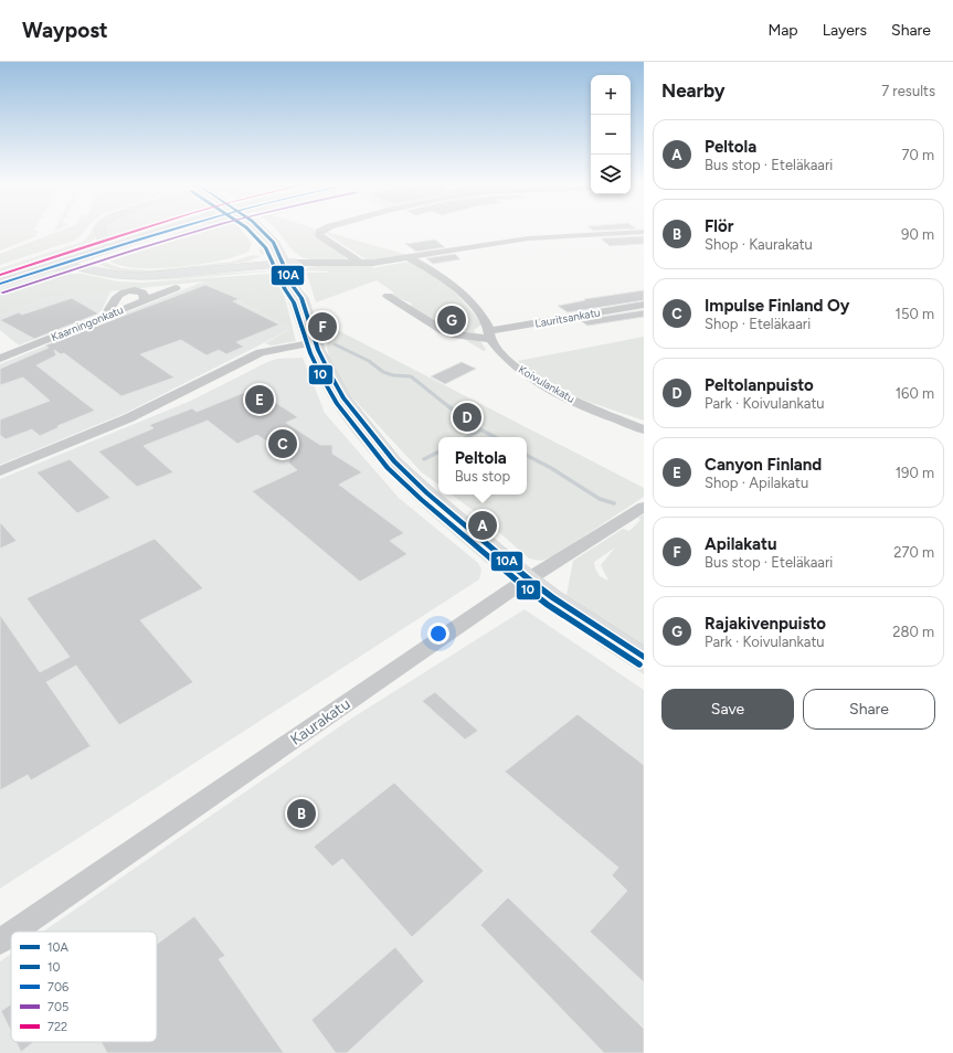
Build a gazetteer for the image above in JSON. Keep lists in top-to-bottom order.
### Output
{
  "streets": {
    "street": [
      "Lauritsankatu",
      "Kaarningonkatu",
      "Koivulankatu",
      "Kaurakatu"
    ]
  },
  "crossings": [
    ["Lauritsankatu", "Koivulankatu"]
  ],
  "lines": [
    "transit line 10A",
    "transit line 10",
    "transit line 706",
    "transit line 705",
    "transit line 722"
  ],
  "legend": [
    "10A",
    "10",
    "706",
    "705",
    "722"
  ],
  "page": {
    "header": "Waypost",
    "nav": ["Map", "Layers", "Share"],
    "heading": ["Nearby", "7 results"],
    "map_buttons": ["+", "−"],
    "list": [
      {
        "mark": "A",
        "name": "Peltola",
        "note": "Bus stop · Eteläkaari",
        "value": "70 m"
      },
      {
        "mark": "B",
        "name": "Flör",
        "note": "Shop · Kaurakatu",
        "value": "90 m"
      },
      {
        "mark": "C",
        "name": "Impulse Finland Oy",
        "note": "Shop · Eteläkaari",
        "value": "150 m"
      },
      {
        "mark": "D",
        "name": "Peltolanpuisto",
        "note": "Park · Koivulankatu",
        "value": "160 m"
      },
      {
        "mark": "E",
        "name": "Canyon Finland",
        "note": "Shop · Apilakatu",
        "value": "190 m"
      },
      {
        "mark": "F",
        "name": "Apilakatu",
        "note": "Bus stop · Eteläkaari",
        "value": "270 m"
      },
      {
        "mark": "G",
        "name": "Rajakivenpuisto",
        "note": "Park · Koivulankatu",
        "value": "280 m"
      }
    ],
    "pins": [
      "G",
      "F",
      "E",
      "D",
      "C",
      "A",
      "B"
    ],
    "popup": ["Peltola", "Bus stop"],
    "buttons": ["Save", "Share"]
  }
}
